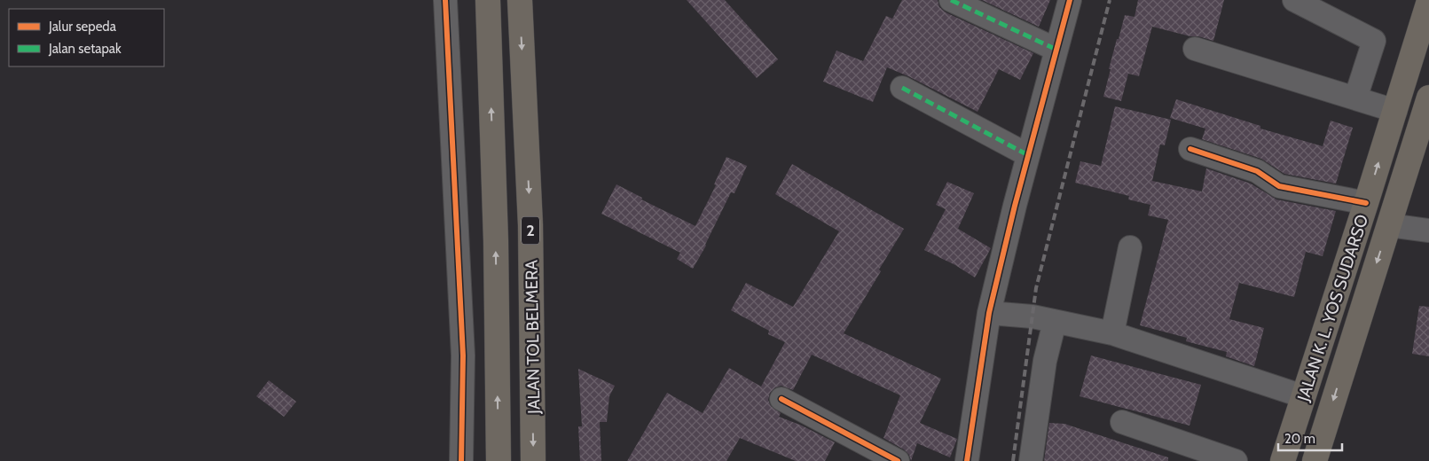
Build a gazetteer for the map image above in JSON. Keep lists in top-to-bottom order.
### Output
{
  "streets": {
    "highway": ["2", "JALAN K. L. YOS SUDARSO", "JALAN TOL BELMERA"]
  },
  "legend": ["Jalur sepeda", "Jalan setapak"],
  "scale_bar": "20 m"
}
